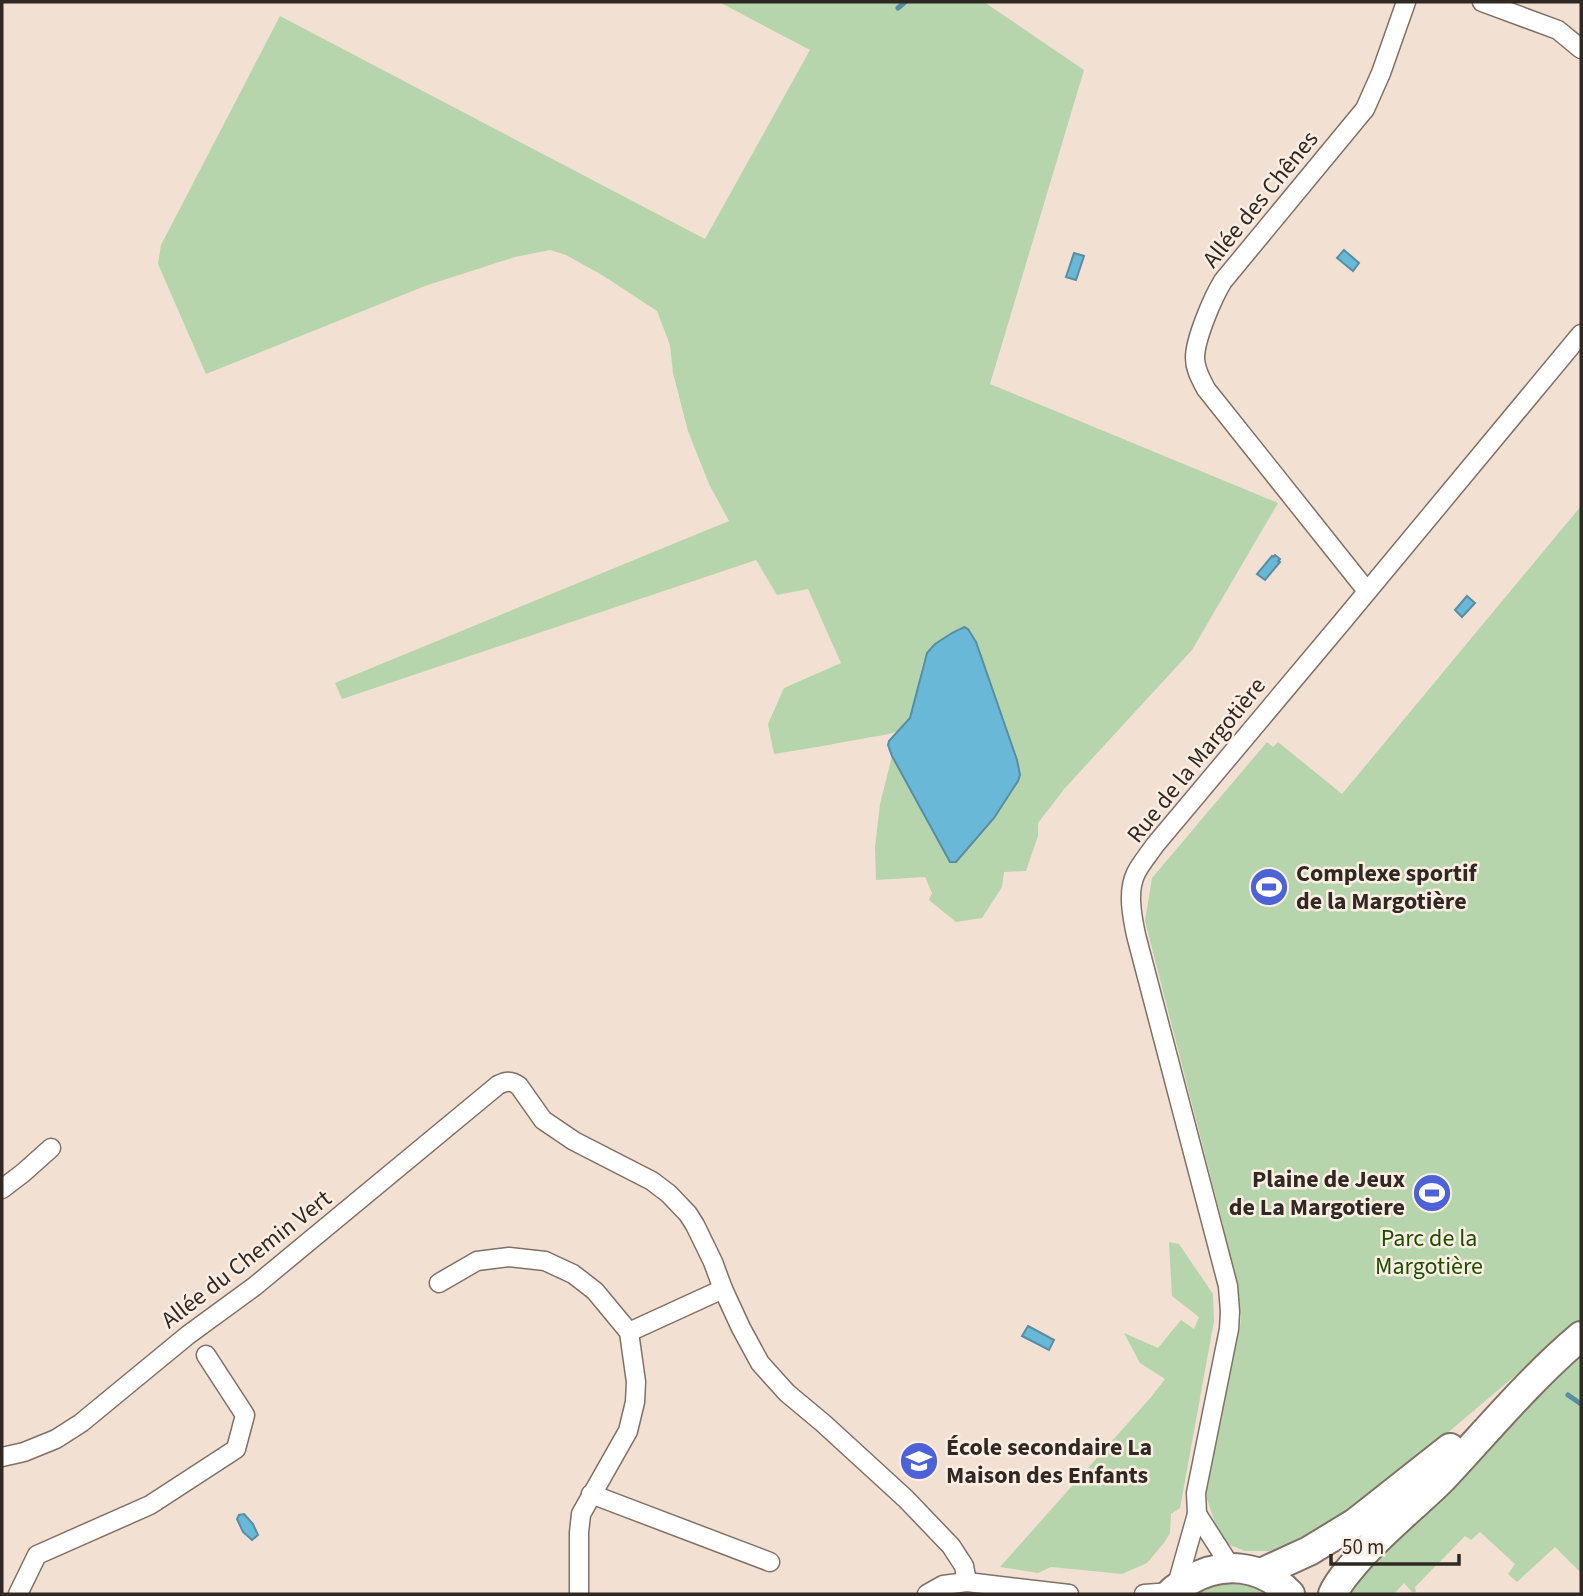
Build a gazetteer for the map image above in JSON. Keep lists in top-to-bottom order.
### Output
{
  "streets": {
    "street": ["Allée des Chênes", "Rue de la Margotière", "Allée du Chemin Vert"]
  },
  "crossings": [
    ["Allée des Chênes", "Rue de la Margotière"]
  ],
  "parks": ["Parc de la Margotière"],
  "places": {
    "sports": ["Complexe sportif de la Margotière", "Plaine de Jeux de La Margotiere"],
    "school or university": ["École secondaire La Maison des Enfants"]
  },
  "scale_bar": "50 m"
}
